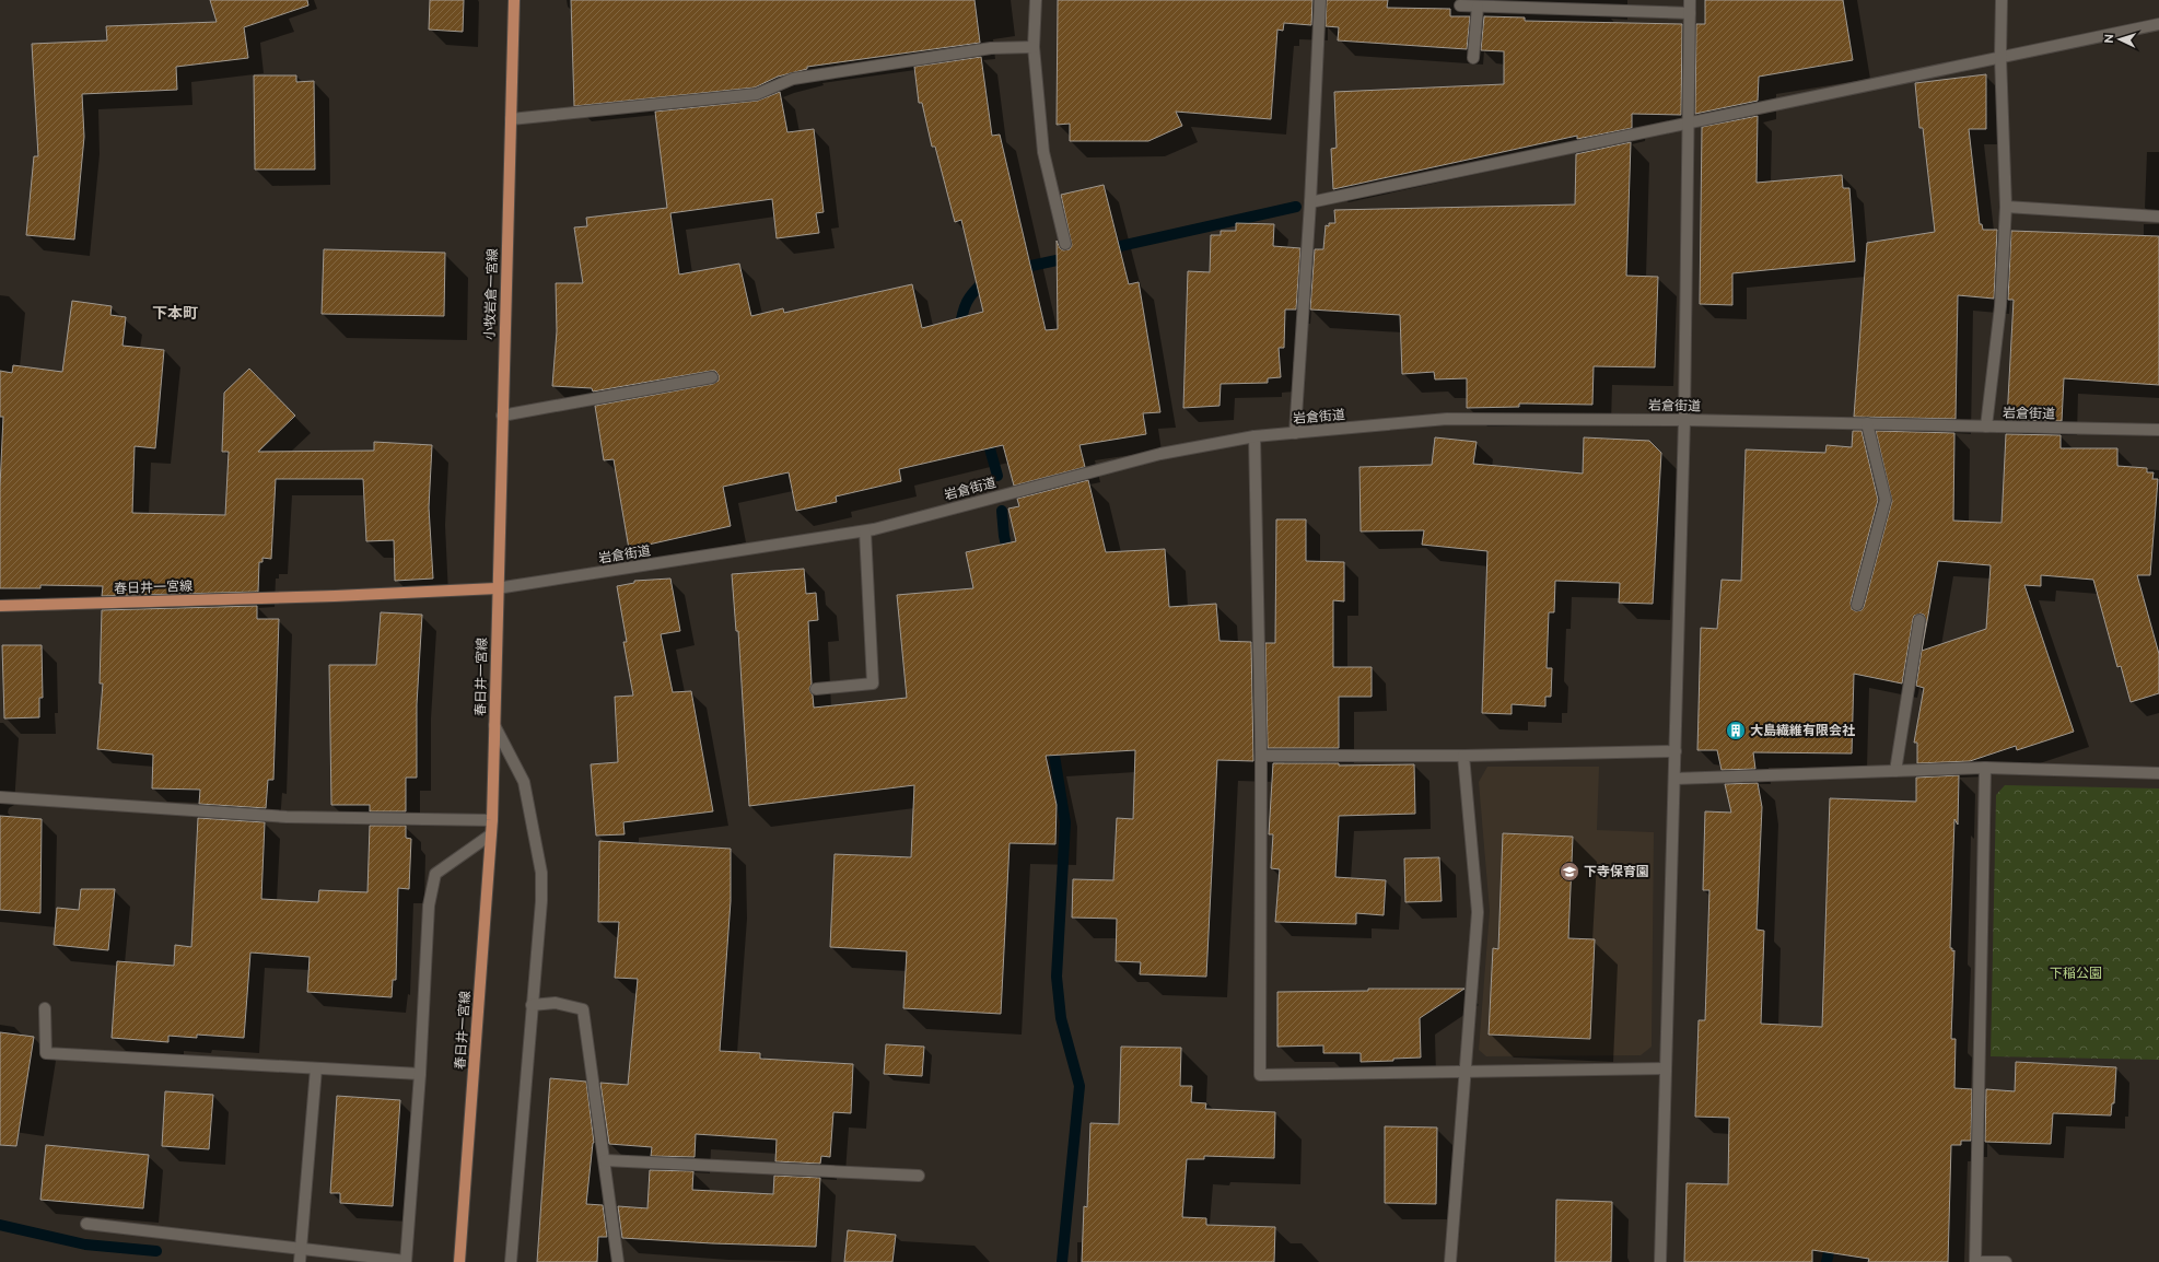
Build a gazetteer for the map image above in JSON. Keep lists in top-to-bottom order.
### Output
{
  "streets": {
    "main road": ["小牧岩倉一宮線", "春日井一宮線"],
    "street": ["岩倉街道"]
  },
  "crossings": [
    ["小牧岩倉一宮線", "岩倉街道"],
    ["小牧岩倉一宮線", "春日井一宮線"],
    ["岩倉街道", "春日井一宮線"]
  ],
  "districts": ["下本町"],
  "parks": ["下稲公園"],
  "places": {
    "building": ["大島繊維有限会社"],
    "school or university": ["下寺保育園"]
  },
  "north": "left"
}
